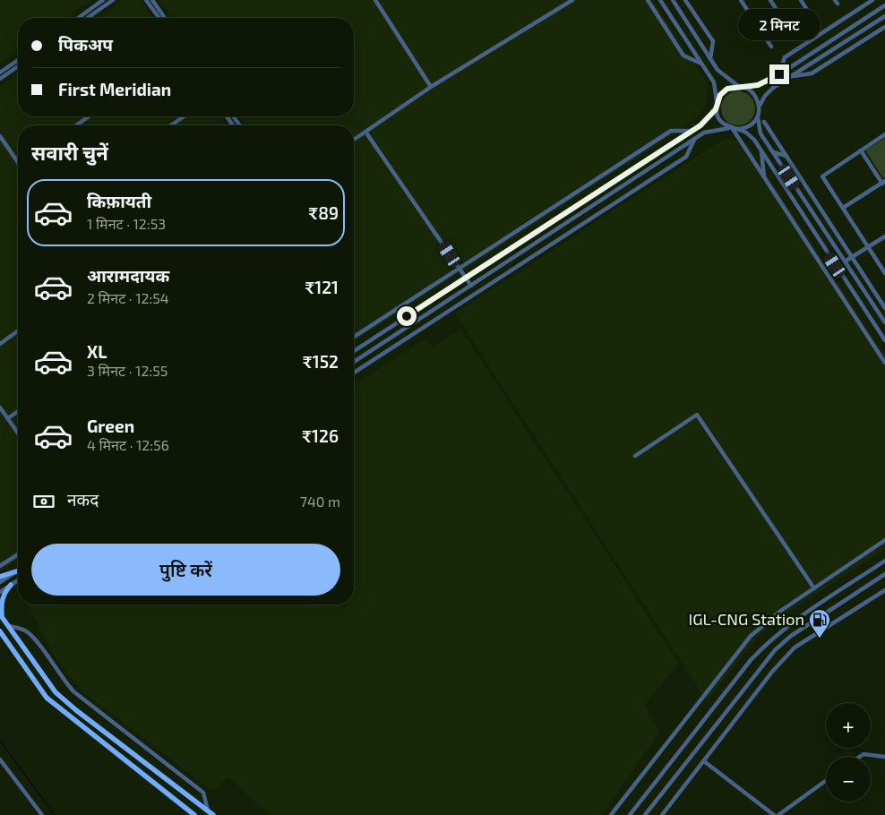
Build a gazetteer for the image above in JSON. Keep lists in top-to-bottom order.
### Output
{
  "places": {
    "fuel station": ["IGL-CNG Station"]
  },
  "page": {
    "bubble": "2 मिनट",
    "banner": ["पिकअप", "First Meridian"],
    "heading": "सवारी चुनें",
    "list": [
      {
        "name": "किफ़ायती",
        "note": "1 मिनट · 12:53",
        "value": "₹89"
      },
      {
        "name": "आरामदायक",
        "note": "2 मिनट · 12:54",
        "value": "₹121"
      },
      {
        "name": "XL",
        "note": "3 मिनट · 12:55",
        "value": "₹152"
      },
      {
        "name": "Green",
        "note": "4 मिनट · 12:56",
        "value": "₹126"
      }
    ],
    "pay": ["नकद", "740 m"],
    "buttons": "पुष्टि करें",
    "map_buttons": ["+", "−"]
  }
}
